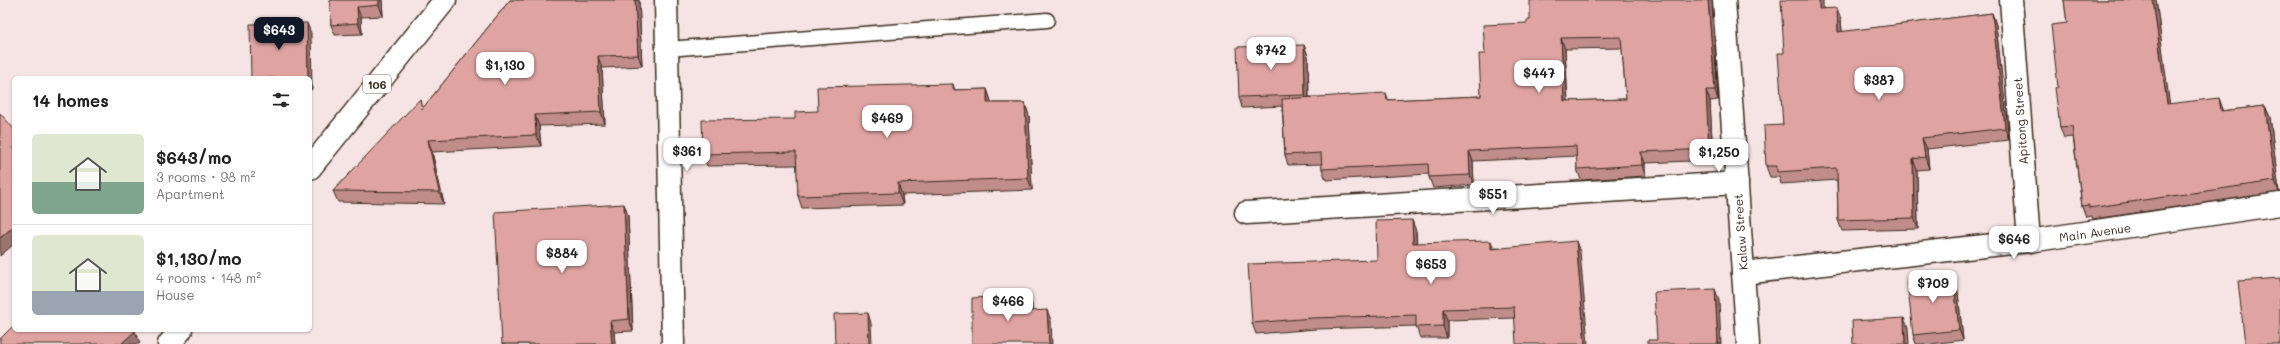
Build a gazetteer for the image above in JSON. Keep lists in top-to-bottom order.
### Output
{
  "streets": {
    "main road": [
      "106",
      "Apitong Street",
      "Kalaw Street",
      "Main Avenue"
    ]
  },
  "crossings": [
    ["Apitong Street", "Main Avenue"],
    ["Kalaw Street", "Main Avenue"]
  ],
  "page": {
    "price": [
      "$643",
      "$742",
      "$1,130",
      "$447",
      "$387",
      "$469",
      "$361",
      "$1,250",
      "$551",
      "$646",
      "$884",
      "$653",
      "$709",
      "$466"
    ],
    "heading": "14 homes",
    "list": [
      {
        "name": "$643/mo",
        "note": "3 rooms · 98 m² · Apartment"
      },
      {
        "name": "$1,130/mo",
        "note": "4 rooms · 148 m² · House"
      }
    ]
  }
}
